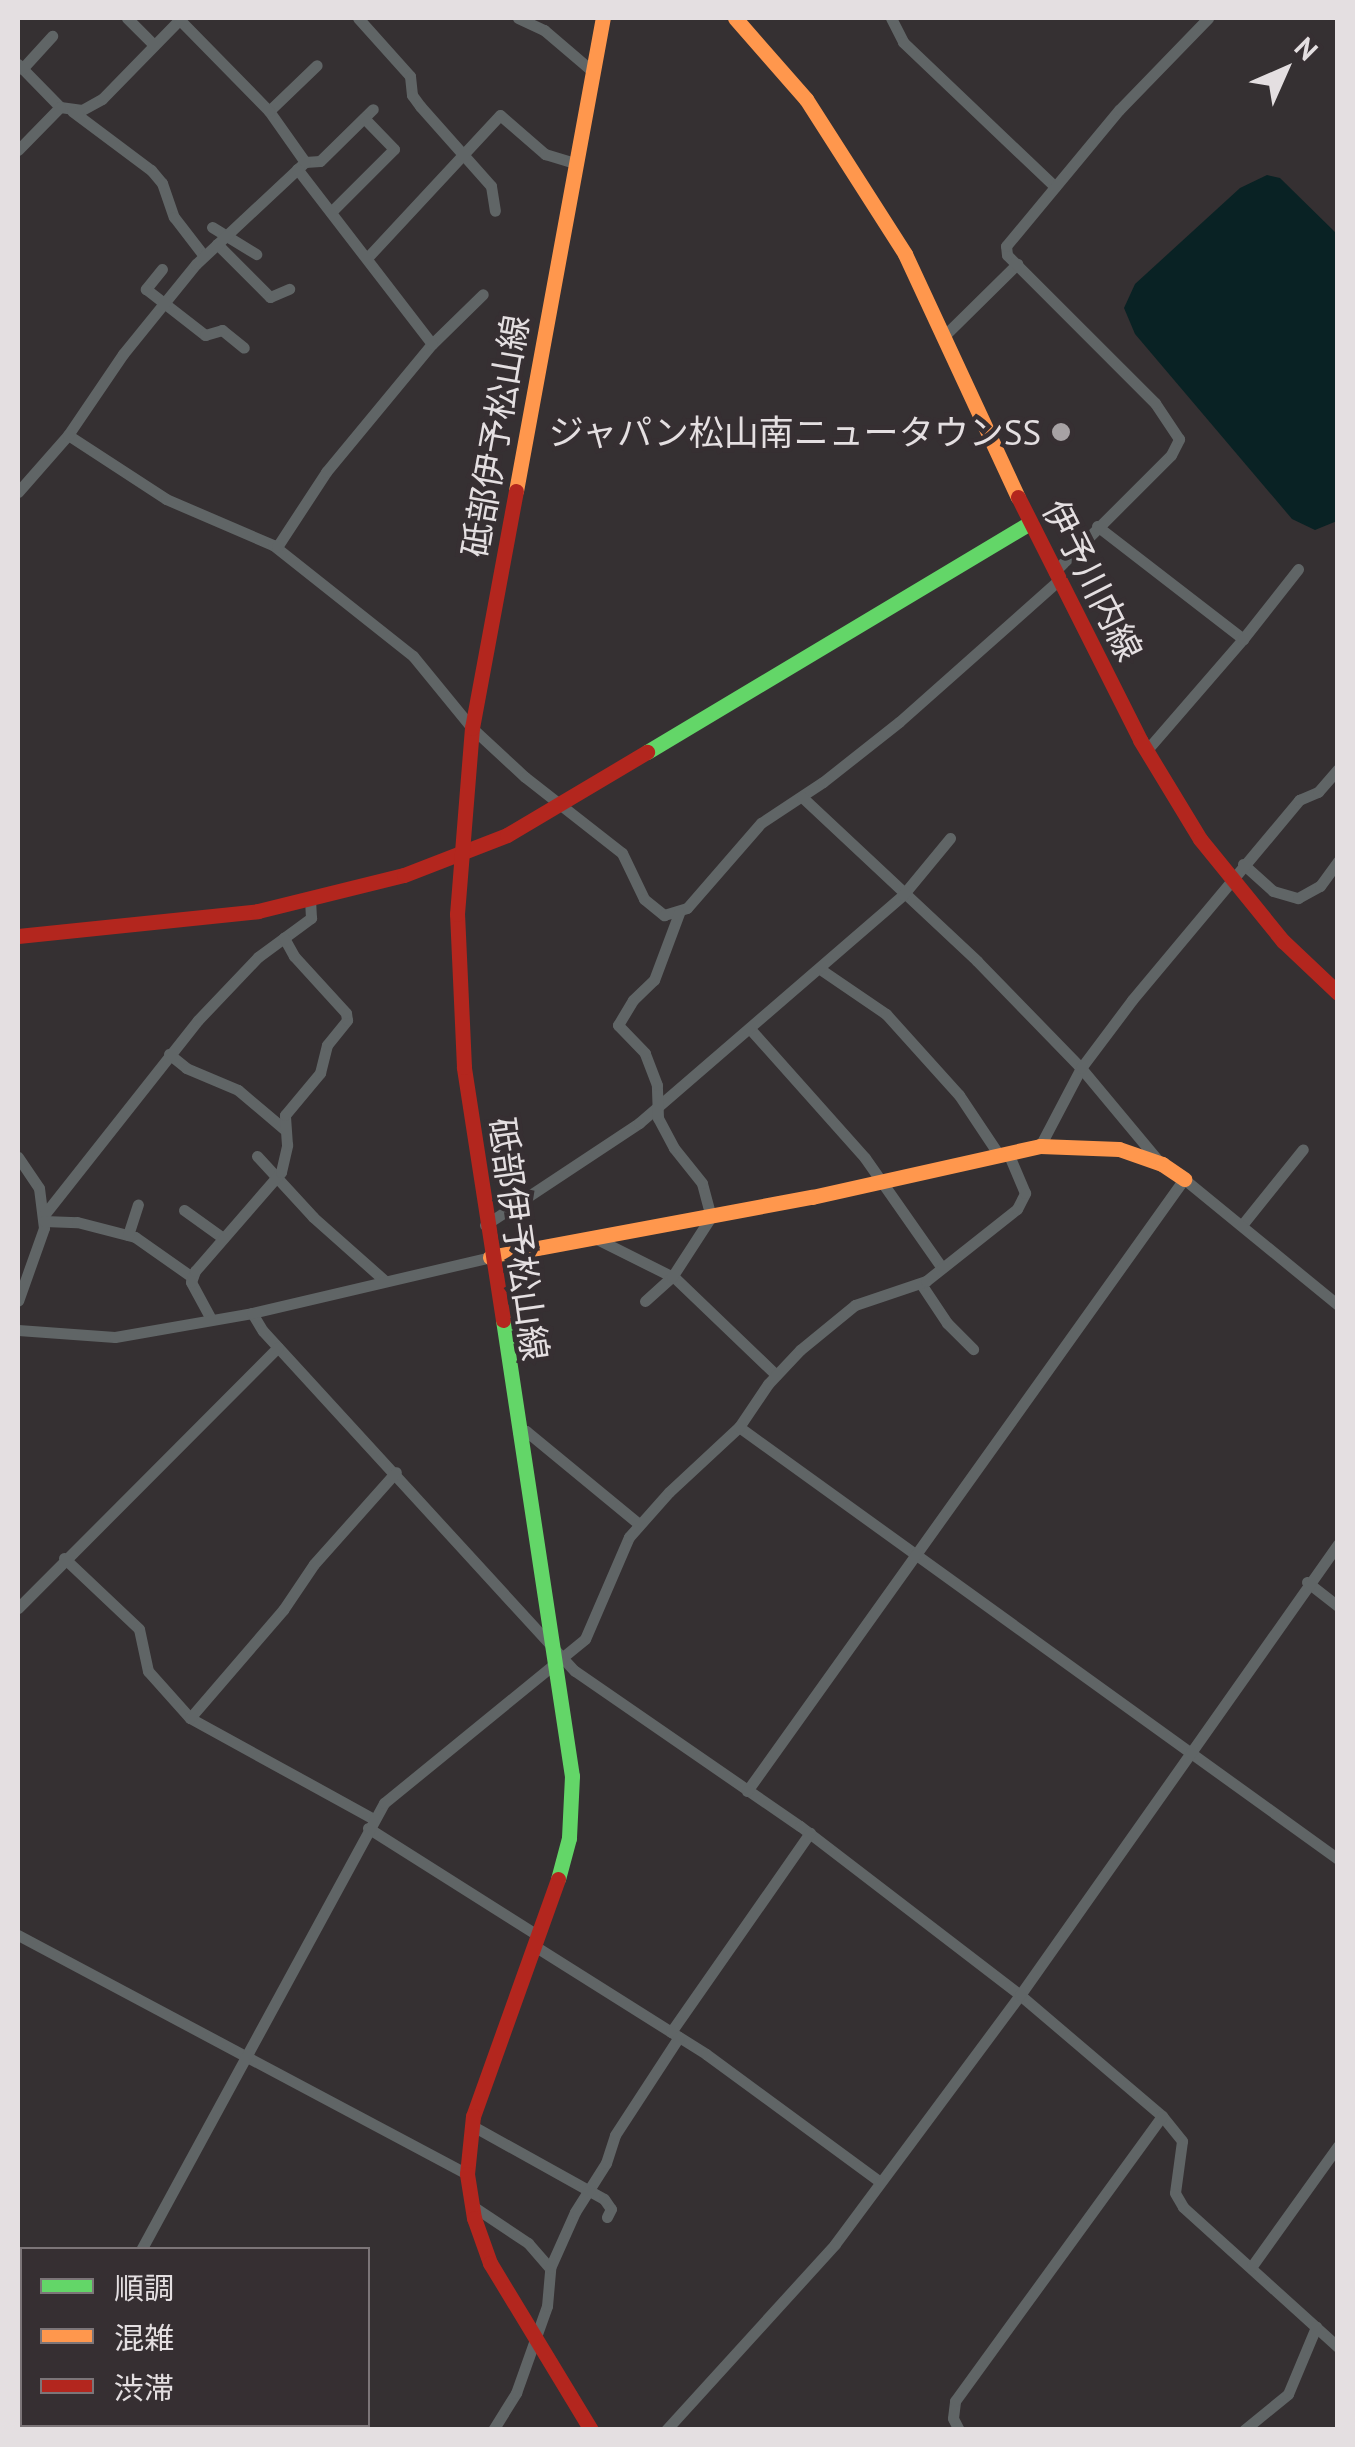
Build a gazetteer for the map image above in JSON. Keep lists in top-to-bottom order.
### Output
{
  "streets": {
    "main road": ["砥部伊予松山線", "伊予川内線"]
  },
  "places": ["ジャパン松山南ニュータウンSS"],
  "legend": ["順調", "混雑", "渋滞"],
  "north": "top right"
}
